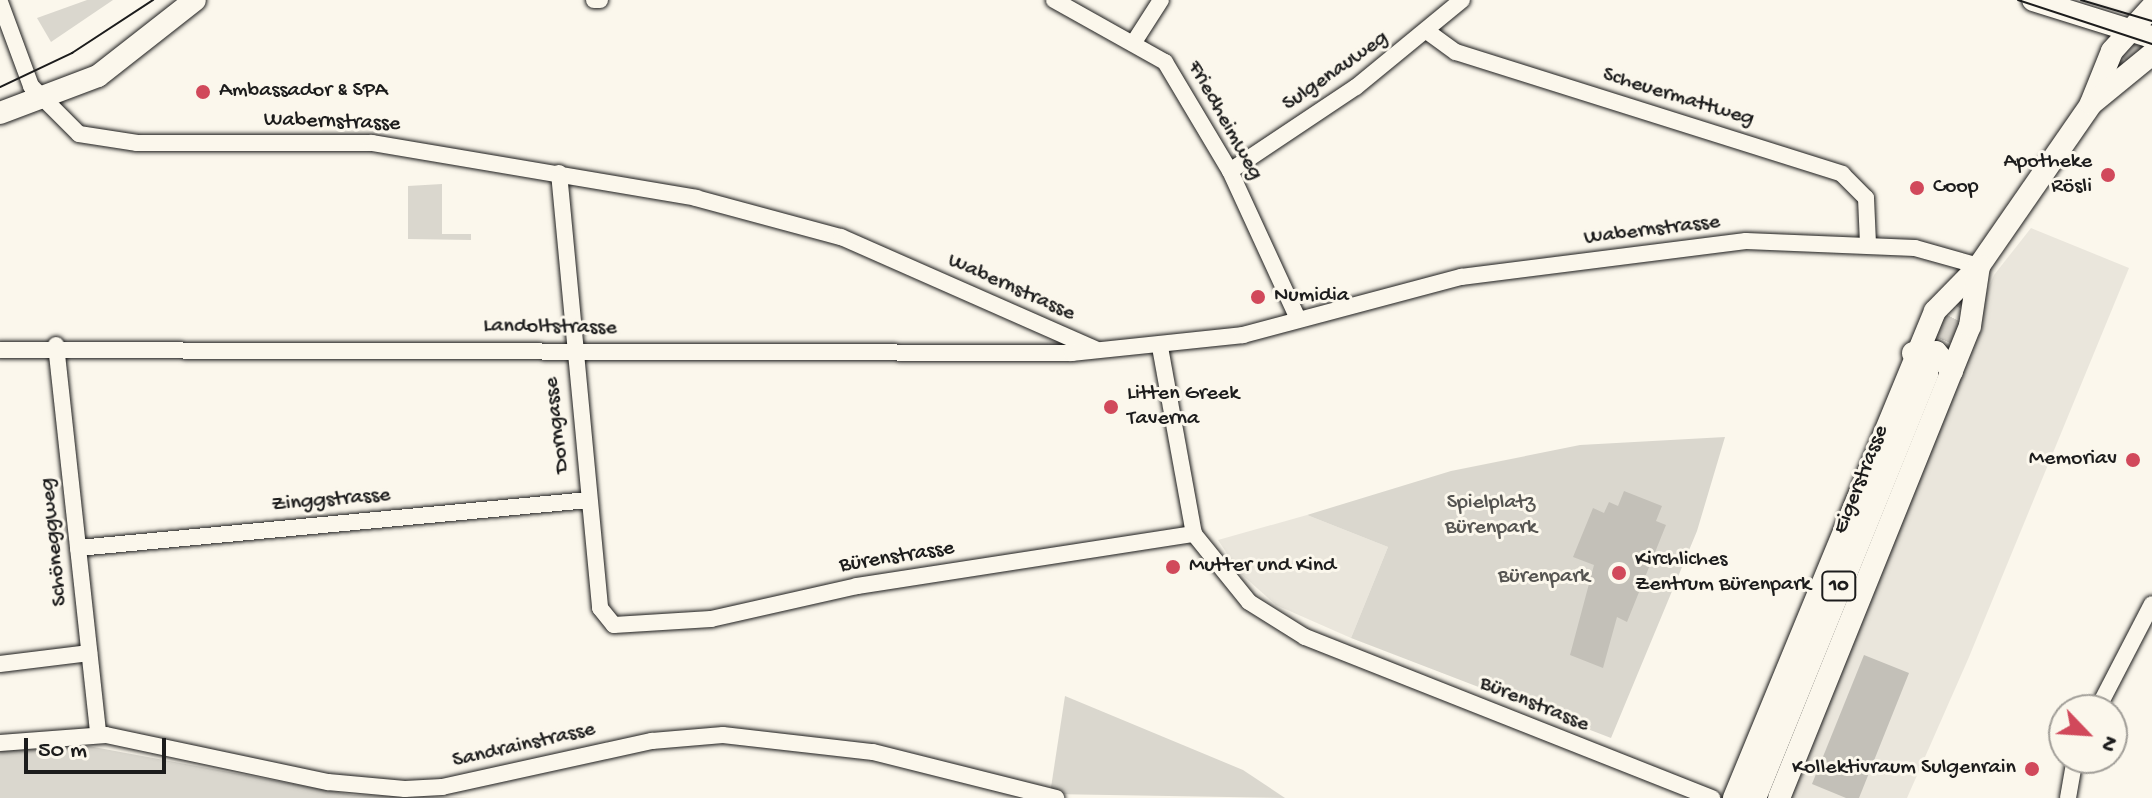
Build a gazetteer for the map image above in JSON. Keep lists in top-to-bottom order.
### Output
{
  "streets": {
    "main road": ["Eigerstrasse", "10"],
    "street": [
      "Sulgenauweg",
      "Scheuermattweg",
      "Friedheimweg",
      "Wabernstrasse",
      "Landoltstrasse",
      "Dorngasse",
      "Zinggstrasse",
      "Schöneggweg",
      "Bürenstrasse",
      "Sandrainstrasse"
    ]
  },
  "crossings": [
    ["Sulgenauweg", "Scheuermattweg"],
    ["Sulgenauweg", "Friedheimweg"],
    ["Scheuermattweg", "Wabernstrasse"],
    ["Friedheimweg", "Wabernstrasse"],
    ["Wabernstrasse", "Landoltstrasse"],
    ["Wabernstrasse", "Dorngasse"],
    ["Wabernstrasse", "Eigerstrasse"],
    ["Wabernstrasse", "Bürenstrasse"],
    ["Landoltstrasse", "Dorngasse"],
    ["Landoltstrasse", "Schöneggweg"],
    ["Dorngasse", "Zinggstrasse"],
    ["Dorngasse", "Bürenstrasse"],
    ["Zinggstrasse", "Schöneggweg"],
    ["Schöneggweg", "Sandrainstrasse"]
  ],
  "parks": ["Spielplatz Bürenpark", "Bürenpark"],
  "places": [
    "Ambassador & SPA",
    "Apotheke Rösli",
    "Coop",
    "Numidia",
    "Litten Greek Taverna",
    "Memoriav",
    "Mutter und Kind",
    "Kirchliches Zentrum Bürenpark",
    "Kollektivraum Sulgenrain"
  ],
  "scale_bar": "50 m",
  "north": "bottom right"
}
